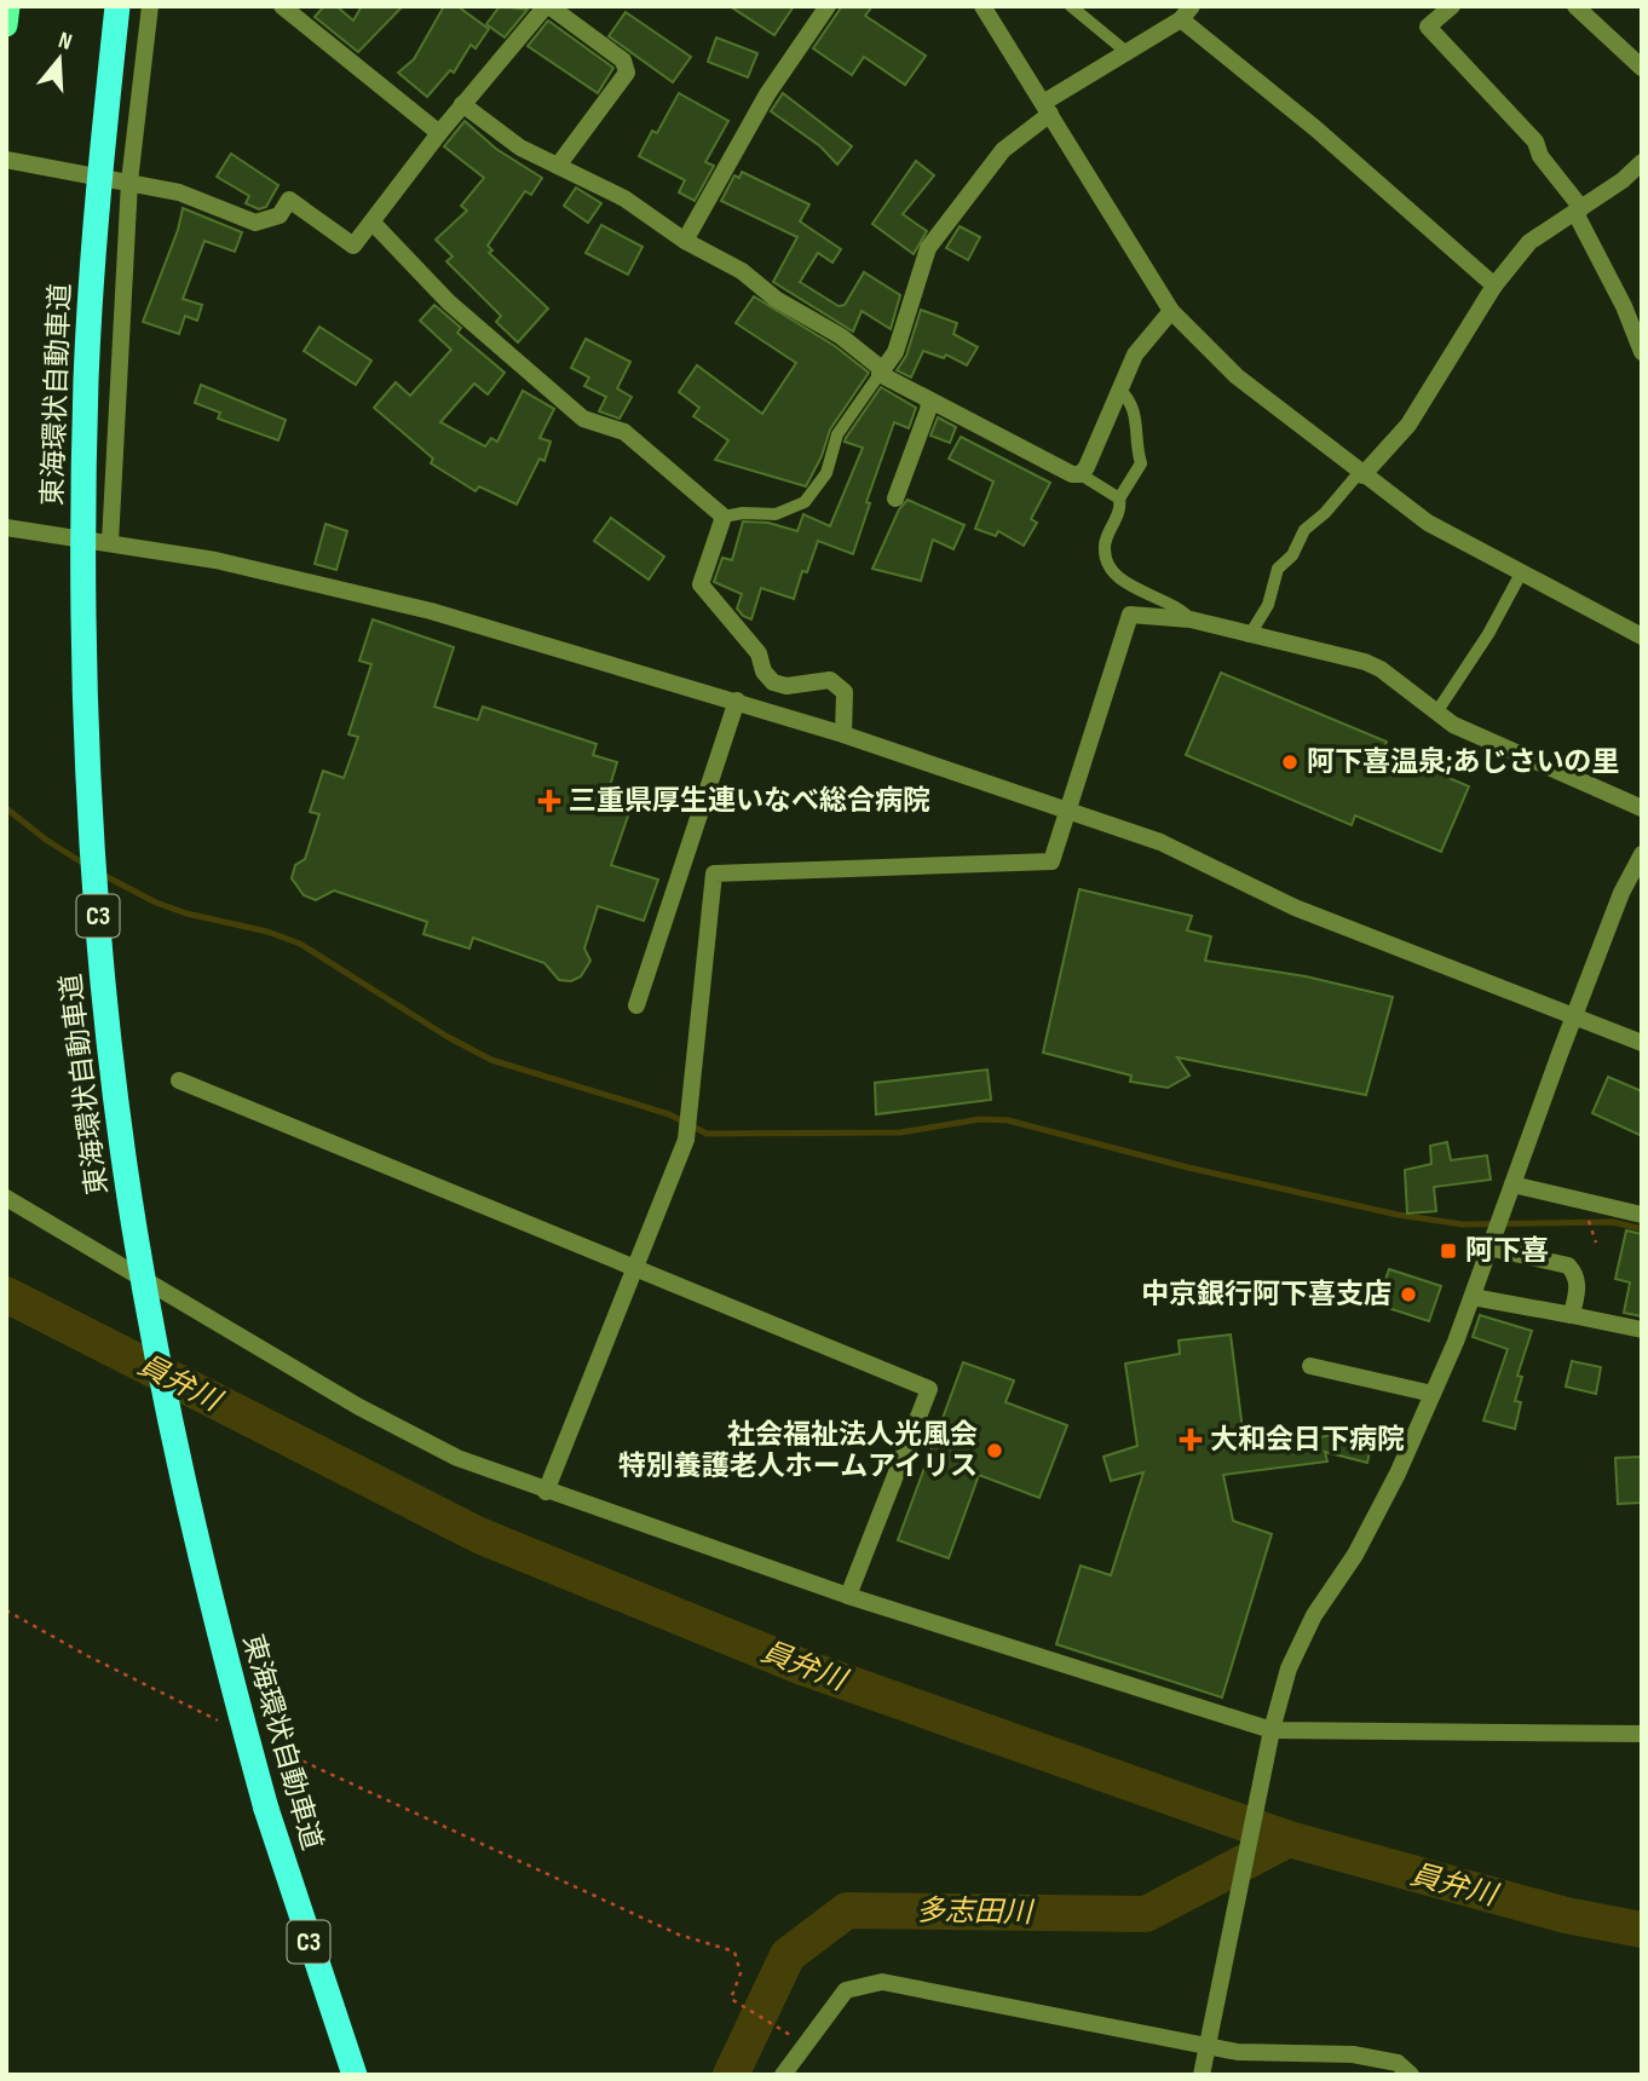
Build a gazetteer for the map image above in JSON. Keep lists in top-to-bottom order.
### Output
{
  "streets": {
    "highway": ["東海環状自動車道", "C3"]
  },
  "water": ["員弁川", "多志田川"],
  "places": {
    "other": ["阿下喜温泉;あじさいの里", "中京銀行阿下喜支店", "社会福祉法人光風会 特別養護老人ホームアイリス"],
    "health": ["三重県厚生連いなべ総合病院", "大和会日下病院"],
    "transit": ["阿下喜"]
  },
  "north": "top"
}
